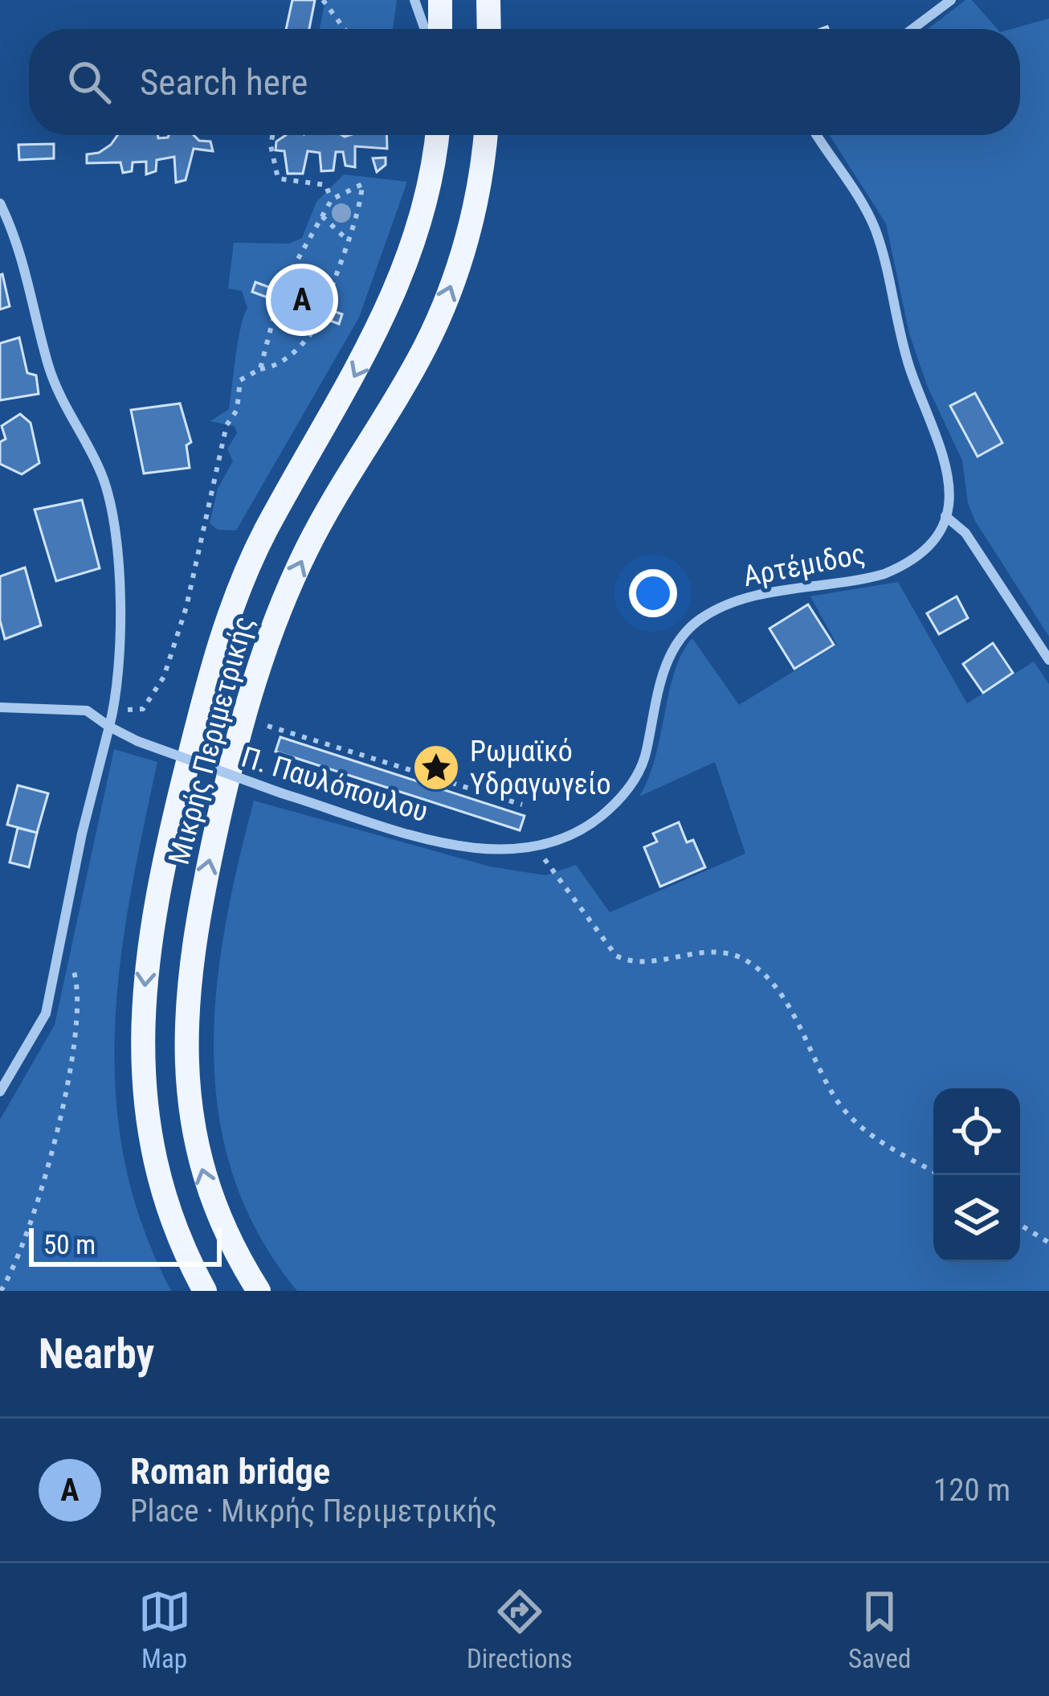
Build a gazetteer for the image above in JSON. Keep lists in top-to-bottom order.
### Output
{
  "streets": {
    "main road": ["Μικρής Περιμετρικής"],
    "street": ["Αρτέμιδος", "Π. Παυλόπουλου"]
  },
  "crossings": [
    ["Αρτέμιδος", "Π. Παυλόπουλου"]
  ],
  "places": {
    "place": ["Ρωμαϊκό Υδραγωγείο"]
  },
  "scale_bar": "50 m",
  "page": {
    "search": "Search here",
    "pins": "A",
    "scale": "50 m",
    "heading": "Nearby",
    "list": [
      {
        "mark": "A",
        "name": "Roman bridge",
        "note": "Place · Μικρής Περιμετρικής",
        "value": "120 m"
      }
    ],
    "nav": ["Map", "Directions", "Saved"]
  }
}
